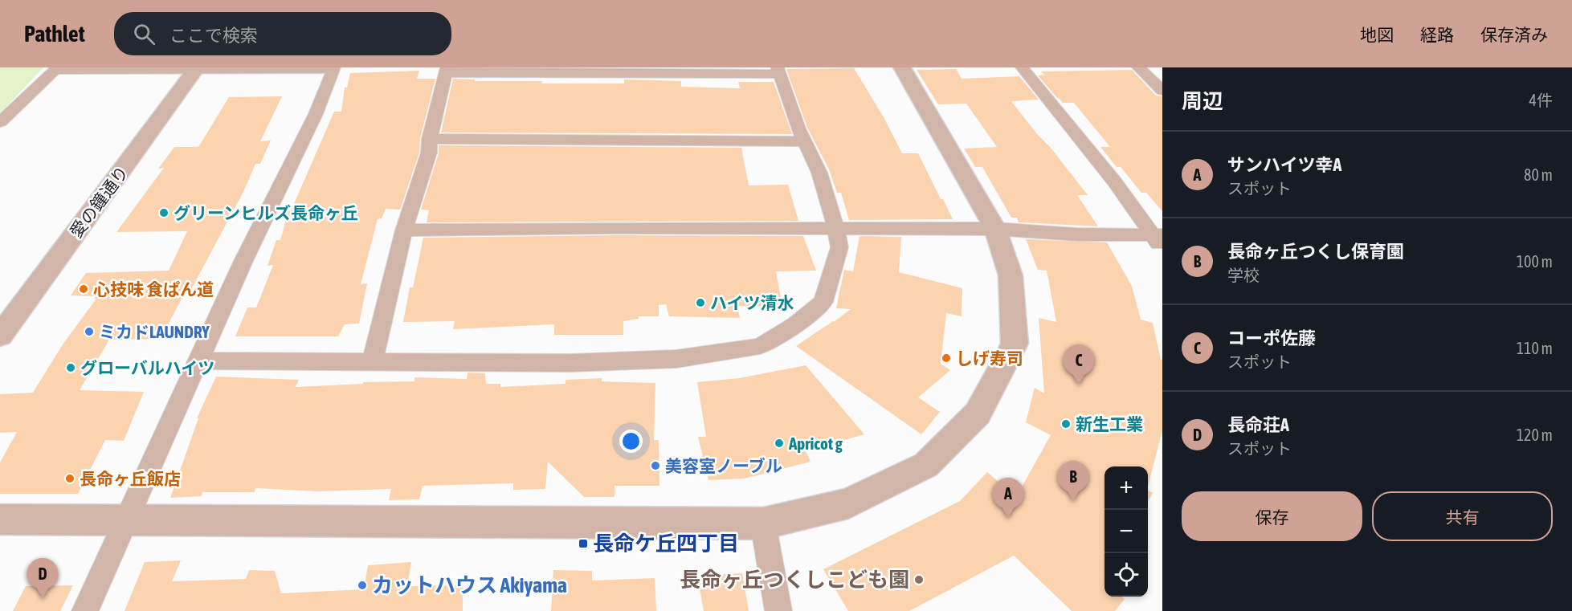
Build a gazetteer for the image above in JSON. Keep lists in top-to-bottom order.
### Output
{
  "streets": {
    "street": ["愛の鐘通り"]
  },
  "places": {
    "other": [
      "グリーンヒルズ長命ヶ丘",
      "心技味 食ぱん道",
      "ハイツ清水",
      "ミカドLAUNDRY",
      "しげ寿司",
      "グローバルハイツ",
      "新生工業",
      "Apricot g",
      "美容室ノーブル",
      "長命ヶ丘飯店",
      "長命ヶ丘つくしこども園",
      "カットハウス Akiyama"
    ],
    "transit": ["長命ケ丘四丁目"]
  },
  "page": {
    "header": "Pathlet",
    "search": "ここで検索",
    "nav": ["地図", "経路", "保存済み"],
    "heading": ["周辺", "4件"],
    "list": [
      {
        "mark": "A",
        "name": "サンハイツ幸A",
        "note": "スポット",
        "value": "80 m"
      },
      {
        "mark": "B",
        "name": "長命ヶ丘つくし保育園",
        "note": "学校",
        "value": "100 m"
      },
      {
        "mark": "C",
        "name": "コーポ佐藤",
        "note": "スポット",
        "value": "110 m"
      },
      {
        "mark": "D",
        "name": "長命荘A",
        "note": "スポット",
        "value": "120 m"
      }
    ],
    "pins": [
      "C",
      "B",
      "A",
      "D"
    ],
    "map_buttons": ["+", "−"],
    "buttons": ["保存", "共有"]
  }
}
